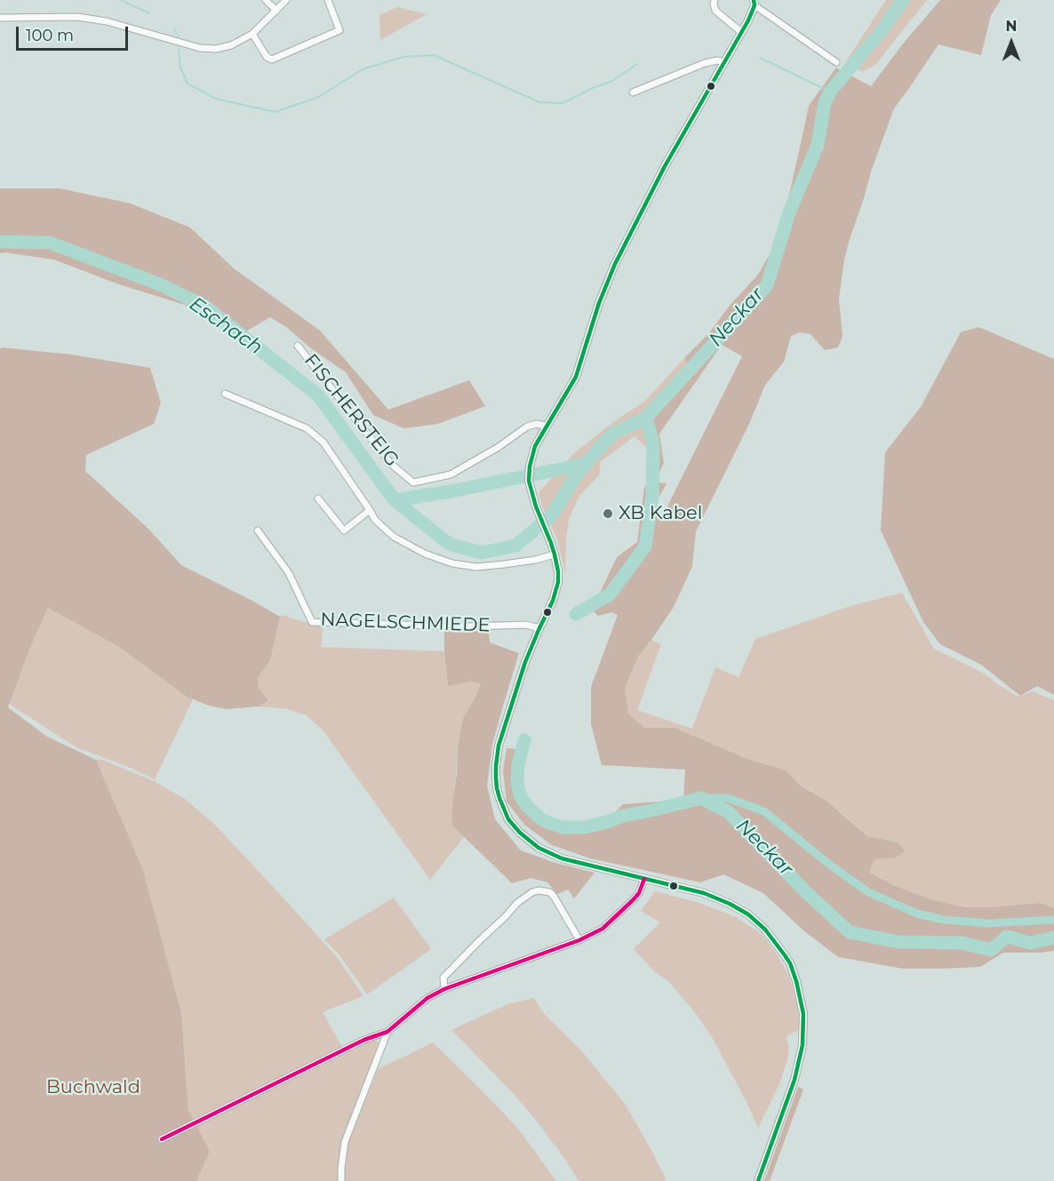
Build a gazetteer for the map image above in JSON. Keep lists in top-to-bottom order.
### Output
{
  "streets": {
    "street": ["FISCHERSTEIG", "NAGELSCHMIEDE"]
  },
  "water": ["Neckar", "Eschach"],
  "parks": ["Buchwald"],
  "places": ["XB Kabel"],
  "scale_bar": "100 m",
  "north": "top"
}
